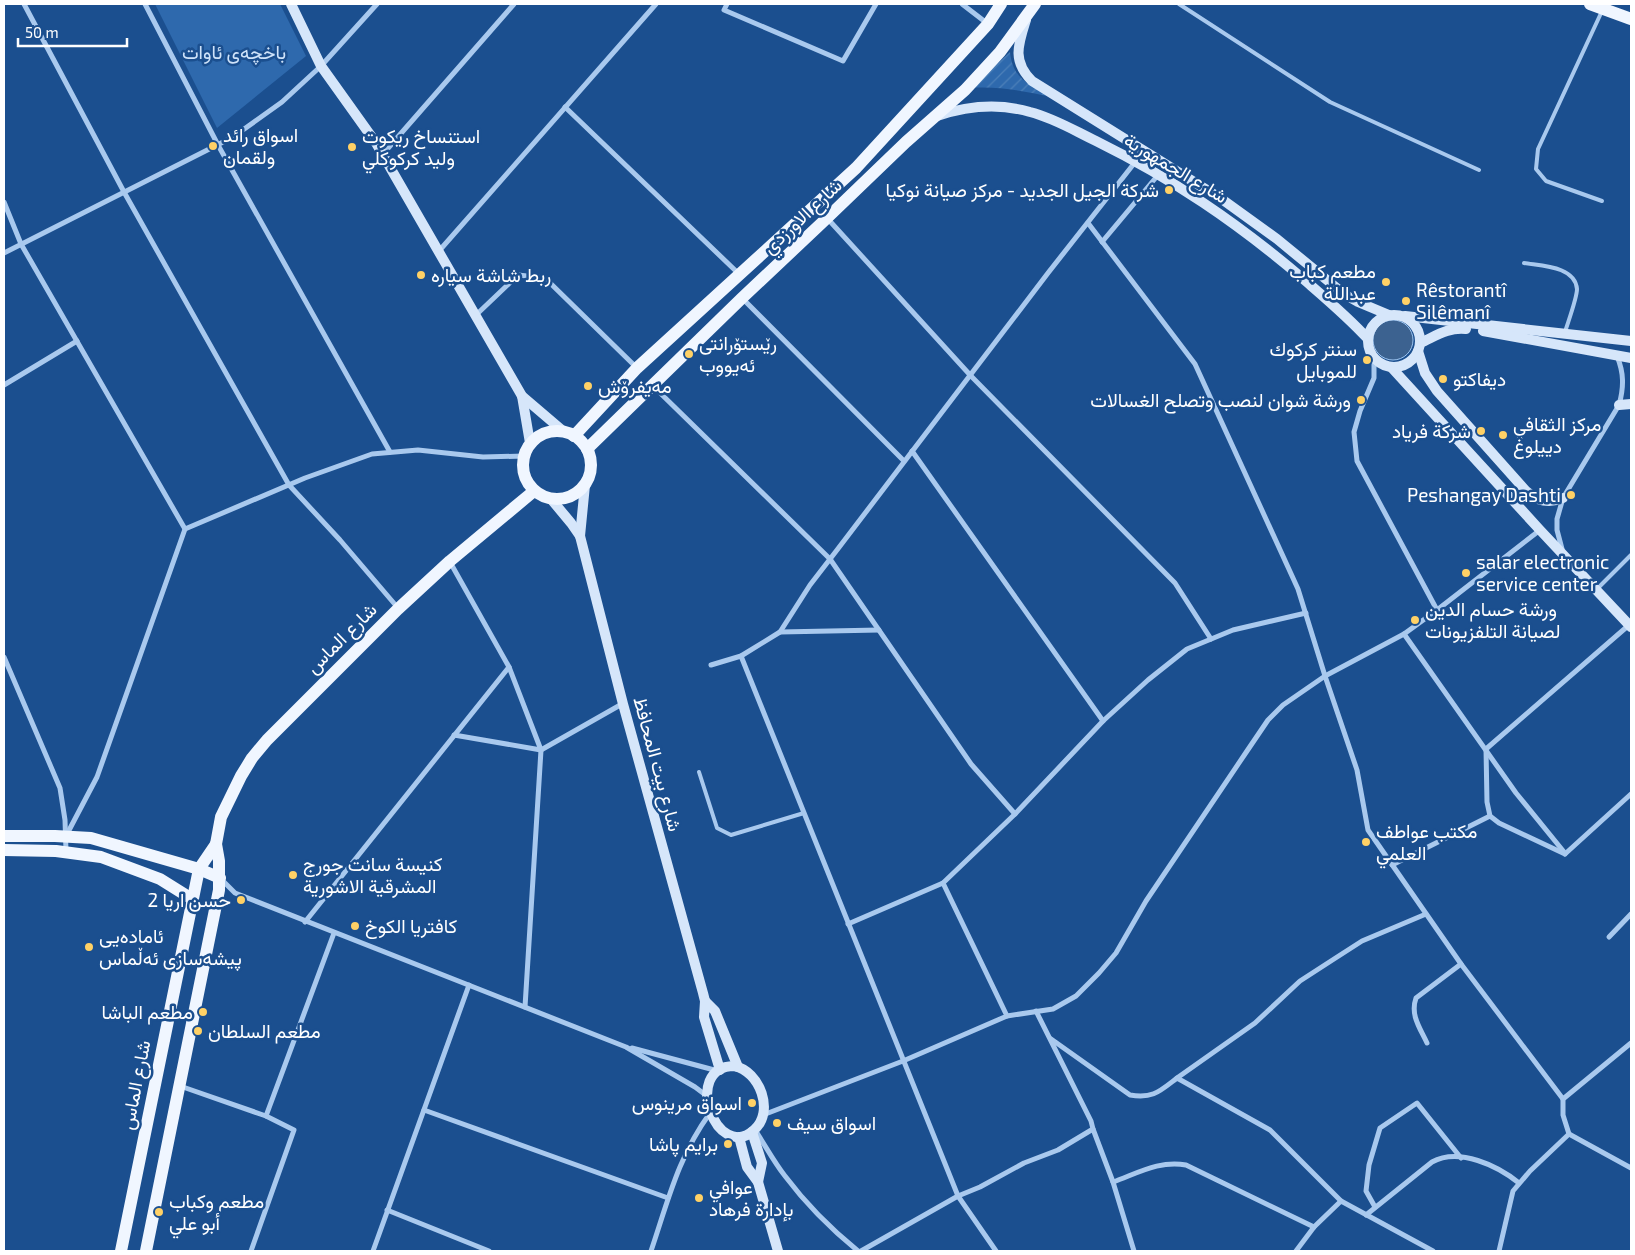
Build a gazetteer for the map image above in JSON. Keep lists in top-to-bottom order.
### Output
{
  "streets": {
    "main road": ["شارع الاورزدي", "شارع الماس"],
    "street": ["شارع الجمهورية", "شارع بيت المحافظ"]
  },
  "crossings": [
    ["شارع الجمهورية", "شارع الاورزدي"],
    ["شارع الاورزدي", "شارع الماس"],
    ["شارع الاورزدي", "شارع بيت المحافظ"],
    ["شارع الماس", "شارع بيت المحافظ"]
  ],
  "parks": ["باخچەی ئاوات"],
  "places": [
    "اسواق رائد ولقمان",
    "استنساخ ريكوت وليد كركوكلي",
    "شركة الجيل الجديد - مركز صيانة نوكيا",
    "ربط شاشة سياره",
    "مطعم كباب عبداللة",
    "Rêstorantî Silêmanî",
    "رێستۆرانتی ئەیووب",
    "سنتر كركوك للموبايل",
    "ديفاكتو",
    "مەیفرۆش",
    "ورشة شوان لنصب وتصلح الغسالات",
    "شركة فرياد",
    "مركز الثقافي دييلوغ",
    "Peshangay Dashti",
    "salar electronic service center",
    "ورشة حسام الدين لصيانة التلفزيونات",
    "مكتب عواطف العلمي",
    "كنيسة سانت جورج المشرقية الاشورية",
    "حسن اريا 2",
    "كافتريا الكوخ",
    "ئامادەیی پیشەسازی ئەڵماس",
    "مطعم الباشا",
    "مطعم السلطان",
    "اسواق مرينوس",
    "اسواق سيف",
    "برایم پاشا",
    "عوافي بإدارة فرهاد",
    "مطعم وكباب أبو علي"
  ],
  "scale_bar": "50 m"
}
